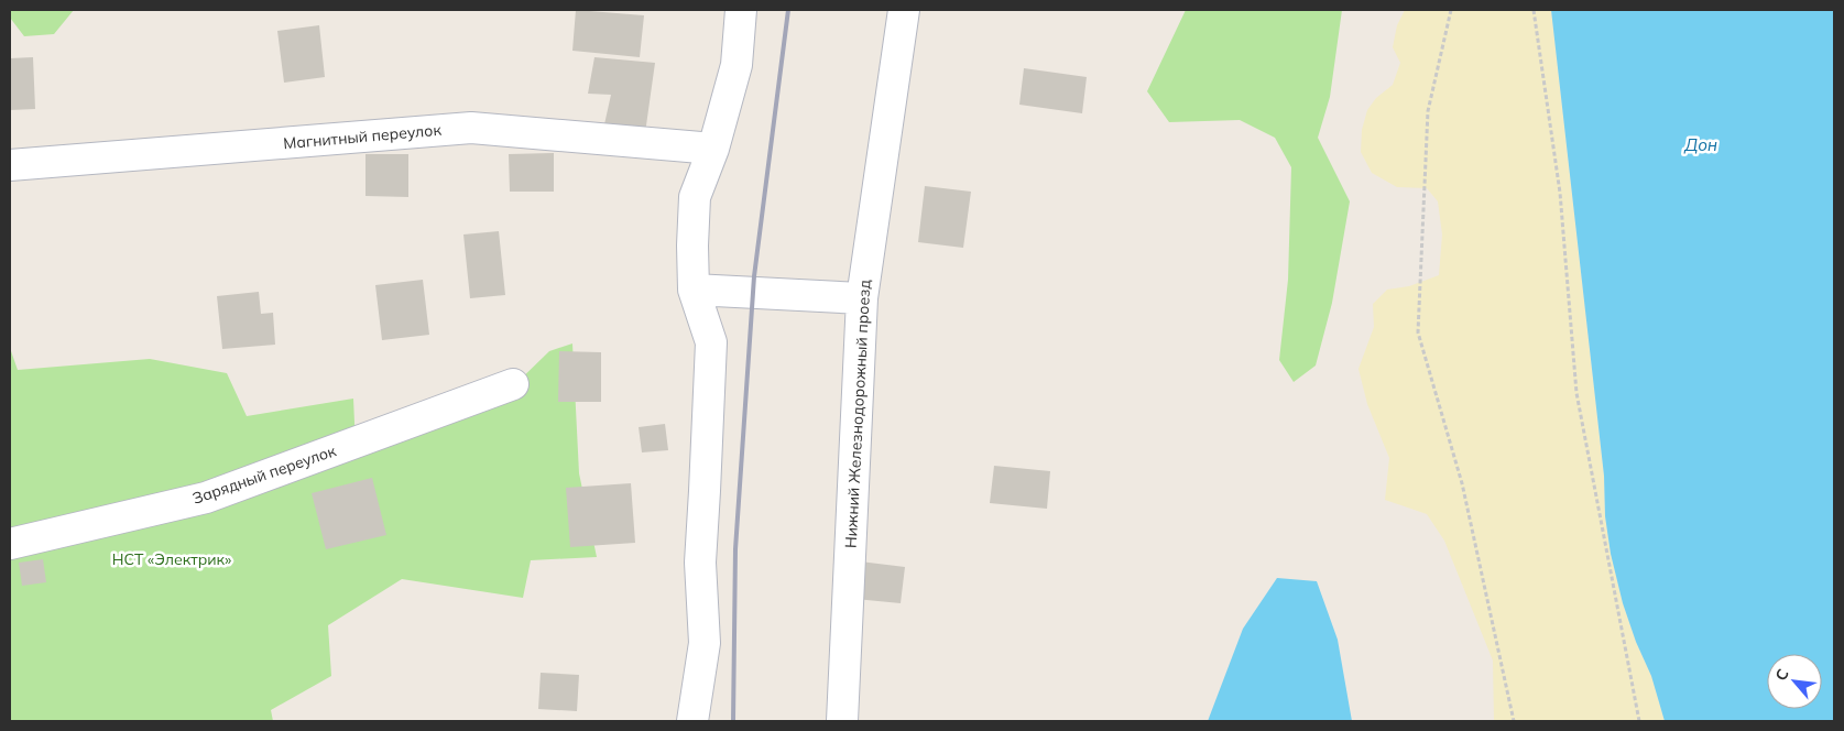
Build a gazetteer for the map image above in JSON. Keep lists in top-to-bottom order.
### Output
{
  "streets": {
    "street": ["Магнитный переулок", "Нижний Железнодорожный проезд", "Зарядный переулок"]
  },
  "water": ["Дон"],
  "parks": ["НСТ «Электрик»"],
  "north": "top left"
}
